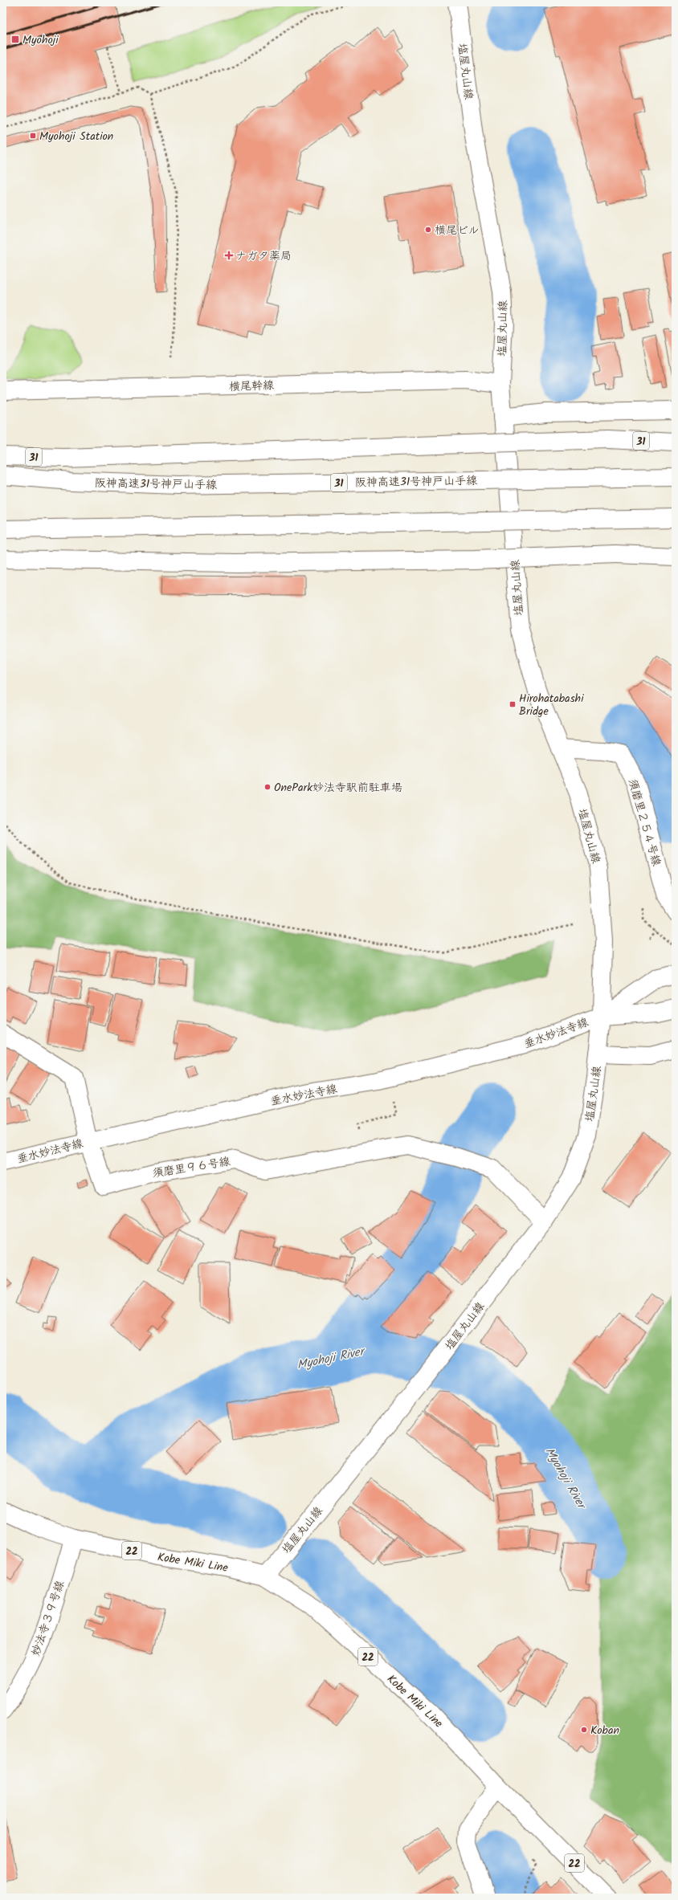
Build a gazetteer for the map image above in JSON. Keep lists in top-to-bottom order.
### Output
{
  "streets": {
    "main road": [
      "塩屋丸山線",
      "横尾幹線",
      "31",
      "阪神高速31号神戸山手線",
      "須磨里２５４号線",
      "垂水妙法寺線",
      "須磨里９６号線",
      "22",
      "Kobe Miki Line",
      "妙法寺３９号線"
    ]
  },
  "crossings": [
    ["塩屋丸山線", "横尾幹線"],
    ["塩屋丸山線", "須磨里２５４号線"],
    ["塩屋丸山線", "垂水妙法寺線"],
    ["塩屋丸山線", "須磨里９６号線"],
    ["塩屋丸山線", "Kobe Miki Line"],
    ["垂水妙法寺線", "須磨里９６号線"],
    ["Kobe Miki Line", "妙法寺３９号線"]
  ],
  "water": ["Myohoji River"],
  "places": {
    "transit": ["Myohoji", "Myohoji Station", "Hirohatabashi Bridge"],
    "other": ["横尾ビル", "OnePark妙法寺駅前駐車場", "Koban"],
    "health": ["ナガタ薬局"]
  }
}
